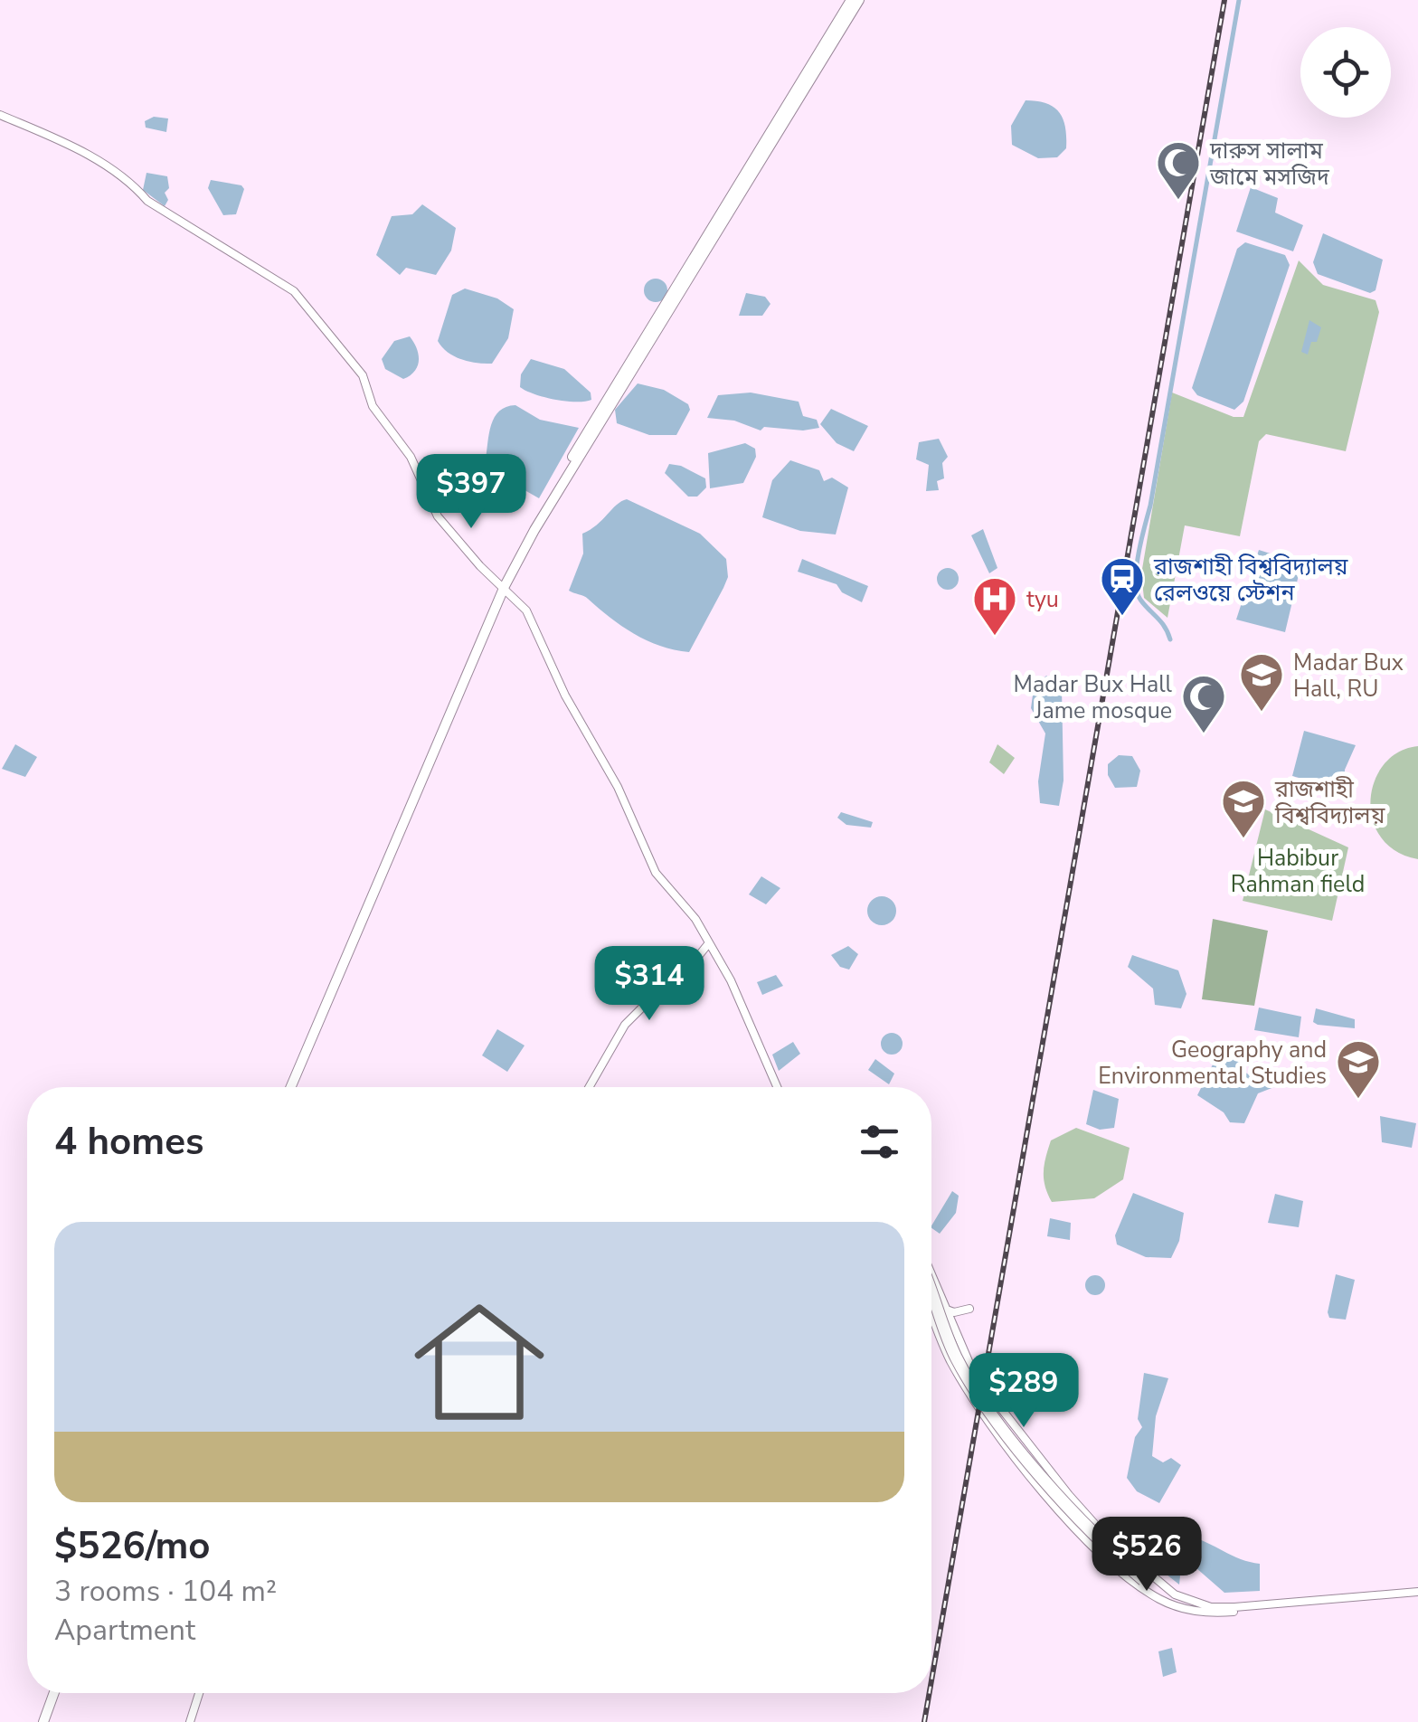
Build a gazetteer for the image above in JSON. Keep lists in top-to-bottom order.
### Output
{
  "parks": ["Habibur Rahman field"],
  "places": {
    "mosque": ["দারুস সালাম জামে মসজিদ", "Madar Bux Hall Jame mosque"],
    "station": ["রাজশাহী বিশ্ববিদ্যালয় রেলওয়ে স্টেশন"],
    "hospital": ["tyu"],
    "school or university": ["Madar Bux Hall, RU", "রাজশাহী বিশ্ববিদ্যালয়", "Geography and Environmental Studies"]
  },
  "page": {
    "price": [
      "$397",
      "$314",
      "$289",
      "$526"
    ],
    "heading": "4 homes",
    "list": [
      {
        "name": "$526/mo",
        "note": "3 rooms · 104 m² · Apartment"
      }
    ]
  }
}
